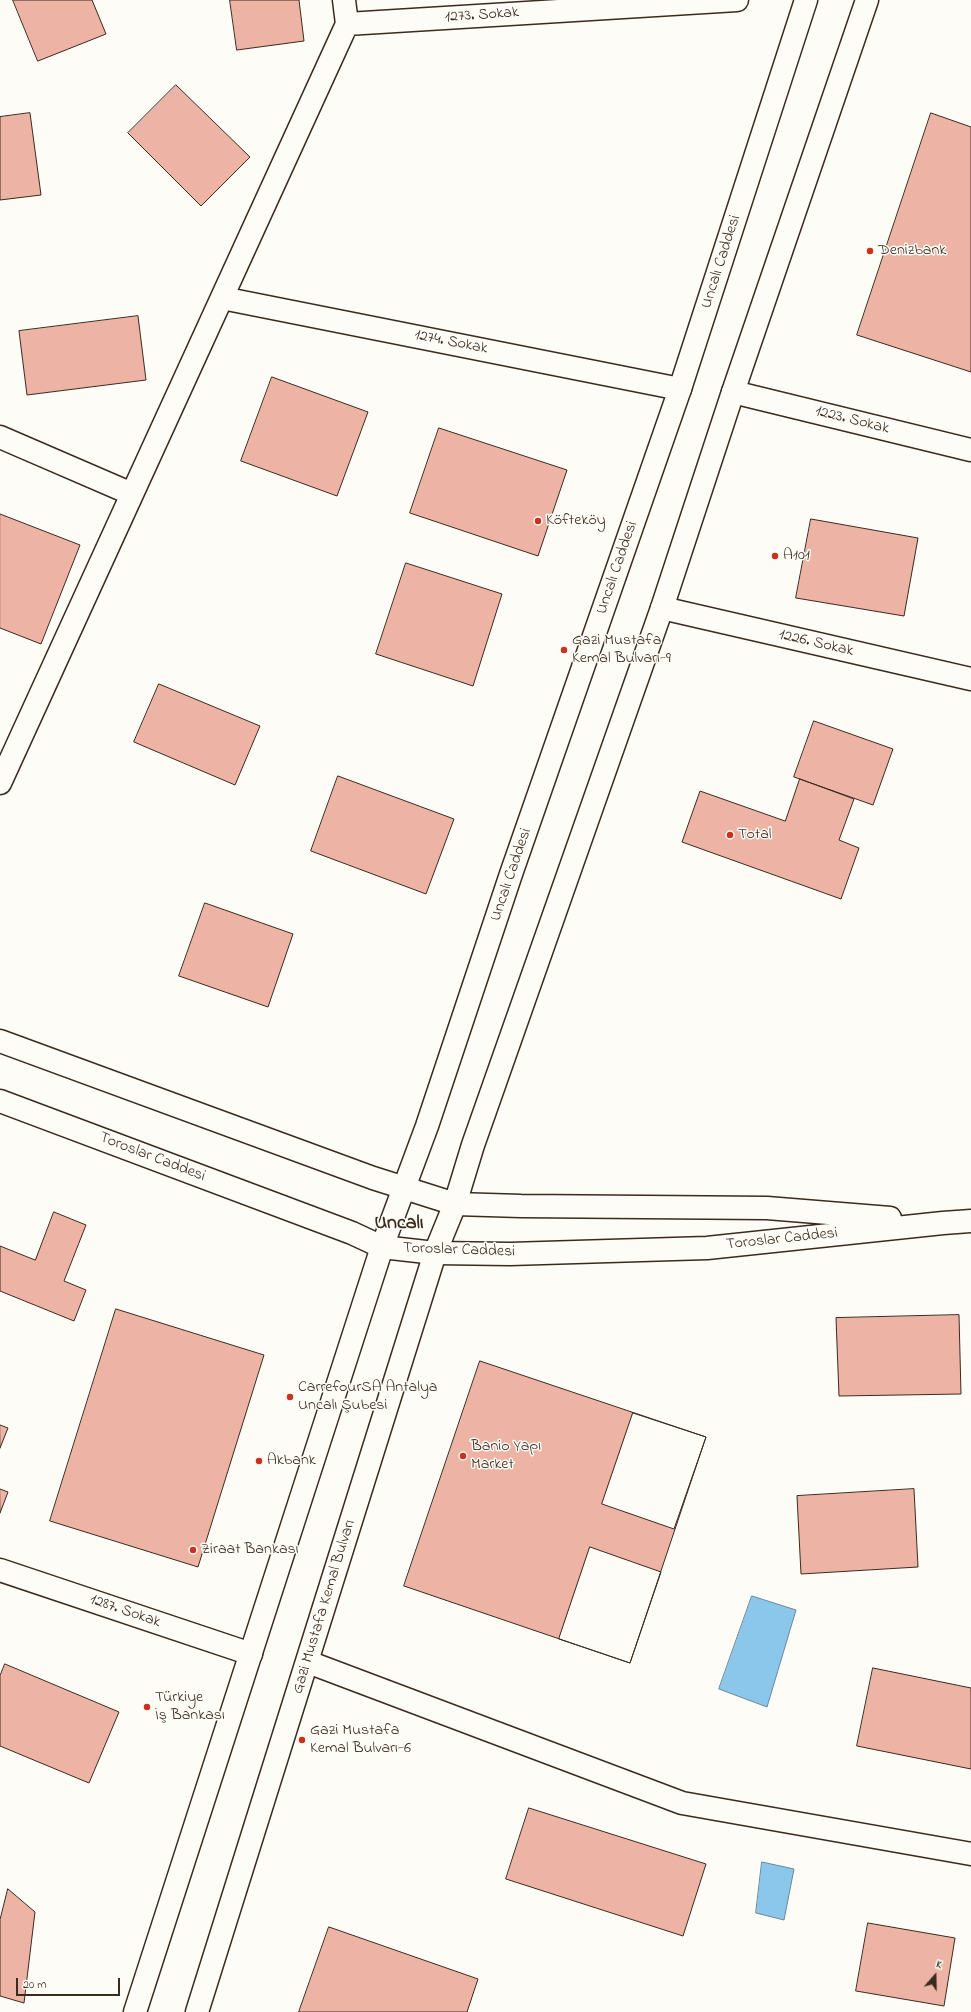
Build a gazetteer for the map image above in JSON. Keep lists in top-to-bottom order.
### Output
{
  "streets": {
    "street": [
      "1273. Sokak",
      "Uncalı Caddesi",
      "1274. Sokak",
      "1223. Sokak",
      "1226. Sokak",
      "Toroslar Caddesi",
      "Gazi Mustafa Kemal Bulvarı",
      "1287. Sokak"
    ]
  },
  "crossings": [
    ["Uncalı Caddesi", "1274. Sokak"],
    ["Uncalı Caddesi", "Toroslar Caddesi"],
    ["Toroslar Caddesi", "Gazi Mustafa Kemal Bulvarı"]
  ],
  "districts": ["Uncalı"],
  "places": [
    "Denizbank",
    "Köfteköy",
    "A101",
    "Gazi Mustafa Kemal Bulvarı-9",
    "Total",
    "CarrefourSA Antalya Uncalı Şubesi",
    "Banio Yapı Market",
    "Akbank",
    "Ziraat Bankası",
    "Türkiye İş Bankası",
    "Gazi Mustafa Kemal Bulvarı-6"
  ],
  "scale_bar": "20 m",
  "north": "top"
}
